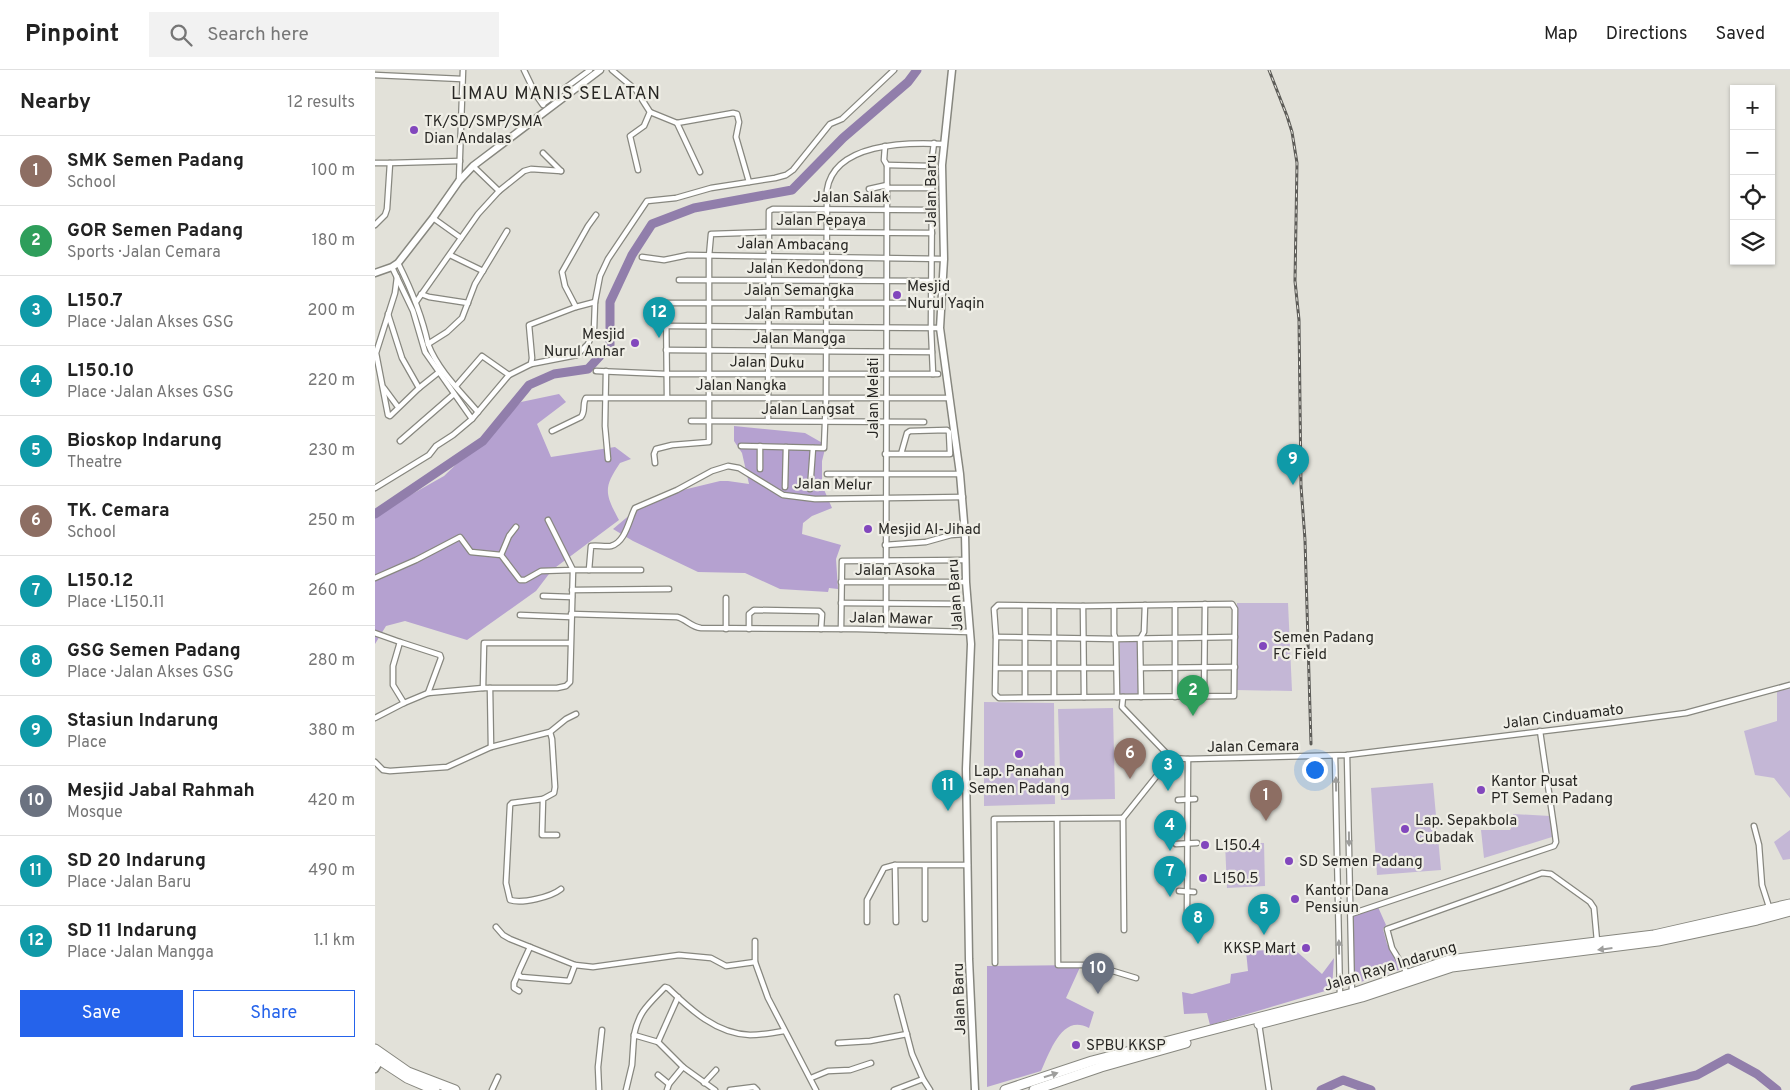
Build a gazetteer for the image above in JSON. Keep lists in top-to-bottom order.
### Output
{
  "streets": {
    "highway": ["Jalan Raya Indarung"],
    "street": [
      "Jalan Baru",
      "Jalan Salak",
      "Jalan Pepaya",
      "Jalan Ambacang",
      "Jalan Kedondong",
      "Jalan Semangka",
      "Jalan Rambutan",
      "Jalan Mangga",
      "Jalan Duku",
      "Jalan Nangka",
      "Jalan Melati",
      "Jalan Langsat",
      "Jalan Melur",
      "Jalan Asoka",
      "Jalan Mawar",
      "Jalan Cinduamato",
      "Jalan Cemara"
    ]
  },
  "crossings": [
    ["Jalan Baru", "Jalan Ambacang"],
    ["Jalan Baru", "Jalan Rambutan"],
    ["Jalan Baru", "Jalan Nangka"],
    ["Jalan Baru", "Jalan Melur"],
    ["Jalan Baru", "Jalan Asoka"],
    ["Jalan Baru", "Jalan Mawar"],
    ["Jalan Salak", "Jalan Pepaya"],
    ["Jalan Salak", "Jalan Melati"],
    ["Jalan Pepaya", "Jalan Ambacang"],
    ["Jalan Pepaya", "Jalan Melati"],
    ["Jalan Ambacang", "Jalan Melati"],
    ["Jalan Kedondong", "Jalan Melati"],
    ["Jalan Semangka", "Jalan Rambutan"],
    ["Jalan Semangka", "Jalan Melati"],
    ["Jalan Rambutan", "Jalan Melati"],
    ["Jalan Mangga", "Jalan Duku"],
    ["Jalan Mangga", "Jalan Melati"],
    ["Jalan Duku", "Jalan Melati"],
    ["Jalan Nangka", "Jalan Melati"],
    ["Jalan Melati", "Jalan Langsat"],
    ["Jalan Melati", "Jalan Melur"],
    ["Jalan Melati", "Jalan Asoka"],
    ["Jalan Melati", "Jalan Mawar"],
    ["Jalan Asoka", "Jalan Mawar"],
    ["Jalan Cinduamato", "Jalan Cemara"]
  ],
  "districts": ["LIMAU MANIS SELATAN"],
  "places": [
    "TK/SD/SMP/SMA Dian Andalas",
    "Mesjid Nurul Yaqin",
    "Mesjid Nurul Anhar",
    "Mesjid Al-Jihad",
    "Semen Padang FC Field",
    "Lap. Panahan Semen Padang",
    "Kantor Pusat PT Semen Padang",
    "Lap. Sepakbola Cubadak",
    "L150.4",
    "SD Semen Padang",
    "L150.5",
    "Kantor Dana Pensiun",
    "KKSP Mart",
    "SPBU KKSP"
  ],
  "page": {
    "header": "Pinpoint",
    "search": "Search here",
    "nav": ["Map", "Directions", "Saved"],
    "heading": ["Nearby", "12 results"],
    "map_buttons": ["+", "−"],
    "list": [
      {
        "mark": "1",
        "name": "SMK Semen Padang",
        "note": "School",
        "value": "100 m"
      },
      {
        "mark": "2",
        "name": "GOR Semen Padang",
        "note": "Sports · Jalan Cemara",
        "value": "180 m"
      },
      {
        "mark": "3",
        "name": "L150.7",
        "note": "Place · Jalan Akses GSG",
        "value": "200 m"
      },
      {
        "mark": "4",
        "name": "L150.10",
        "note": "Place · Jalan Akses GSG",
        "value": "220 m"
      },
      {
        "mark": "5",
        "name": "Bioskop Indarung",
        "note": "Theatre",
        "value": "230 m"
      },
      {
        "mark": "6",
        "name": "TK. Cemara",
        "note": "School",
        "value": "250 m"
      },
      {
        "mark": "7",
        "name": "L150.12",
        "note": "Place · L150.11",
        "value": "260 m"
      },
      {
        "mark": "8",
        "name": "GSG Semen Padang",
        "note": "Place · Jalan Akses GSG",
        "value": "280 m"
      },
      {
        "mark": "9",
        "name": "Stasiun Indarung",
        "note": "Place",
        "value": "380 m"
      },
      {
        "mark": "10",
        "name": "Mesjid Jabal Rahmah",
        "note": "Mosque",
        "value": "420 m"
      },
      {
        "mark": "11",
        "name": "SD 20 Indarung",
        "note": "Place · Jalan Baru",
        "value": "490 m"
      },
      {
        "mark": "12",
        "name": "SD 11 Indarung",
        "note": "Place · Jalan Mangga",
        "value": "1.1 km"
      }
    ],
    "pins": [
      "12",
      "9",
      "2",
      "6",
      "3",
      "11",
      "1",
      "4",
      "7",
      "5",
      "8",
      "10"
    ],
    "buttons": ["Save", "Share"]
  }
}
